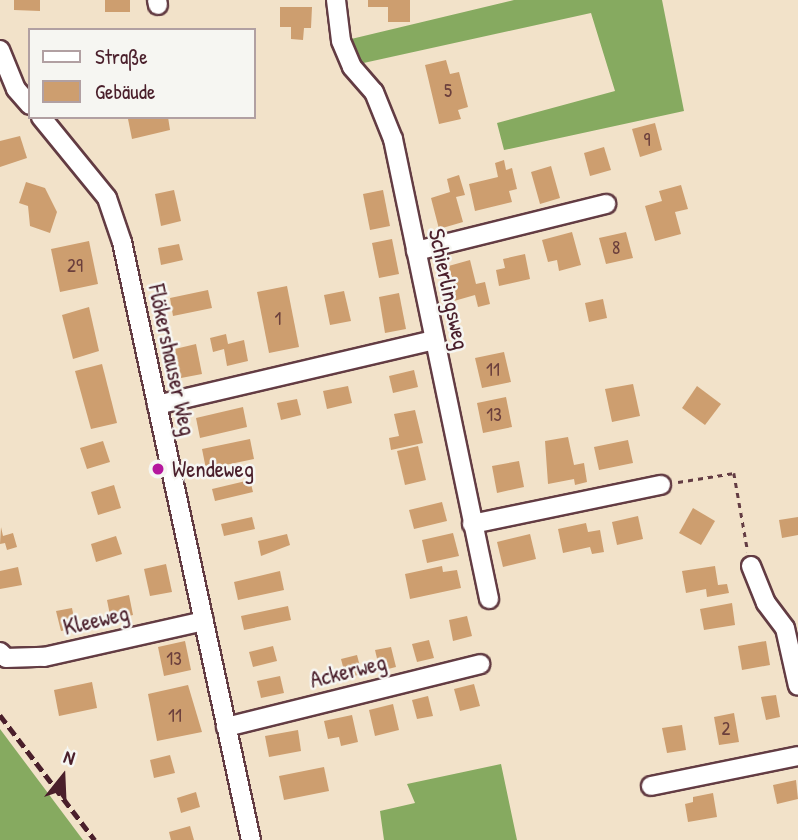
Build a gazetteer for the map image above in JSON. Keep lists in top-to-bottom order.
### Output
{
  "streets": {
    "street": [
      "Schierlingsweg",
      "Flökershauser Weg",
      "Kleeweg",
      "Ackerweg"
    ]
  },
  "crossings": [
    ["Flökershauser Weg", "Kleeweg"],
    ["Flökershauser Weg", "Ackerweg"]
  ],
  "places": ["Wendeweg"],
  "house_numbers": [
    "5",
    "9",
    "8",
    "29",
    "1",
    "11",
    "13",
    "13",
    "11",
    "2"
  ],
  "legend": ["Straße", "Gebäude"],
  "north": "top"
}
